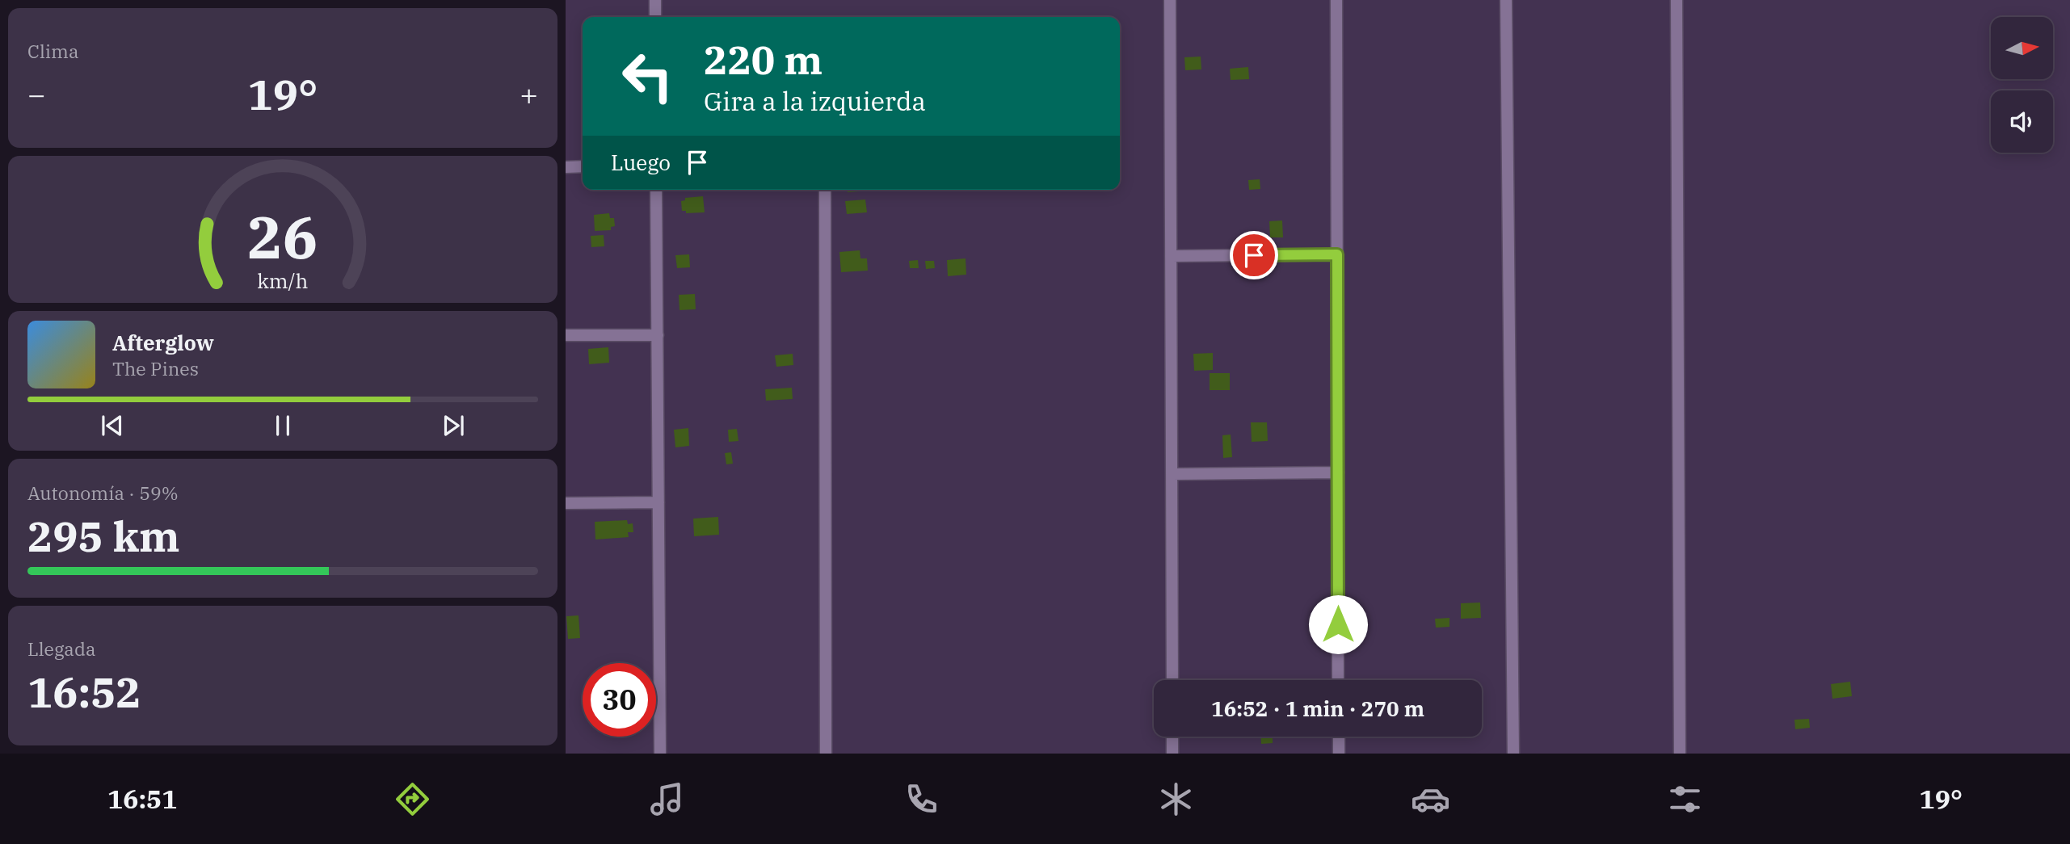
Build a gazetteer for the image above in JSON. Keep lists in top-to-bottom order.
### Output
{
  "north": "right",
  "page": {
    "tile": [
      "Clima",
      ["Autonomía · 59%", "295 km"],
      ["Llegada", "16:52"]
    ],
    "turn": ["220 m", "Gira a la izquierda"],
    "heat": ["−", "19°", "+"],
    "then": "Luego",
    "song": ["Afterglow", "The Pines"],
    "limit": "30",
    "trip": "16:52 · 1 min · 270 m",
    "tabs": ["16:51", "19°"],
    "gauge": ["26", "km/h"]
  }
}
